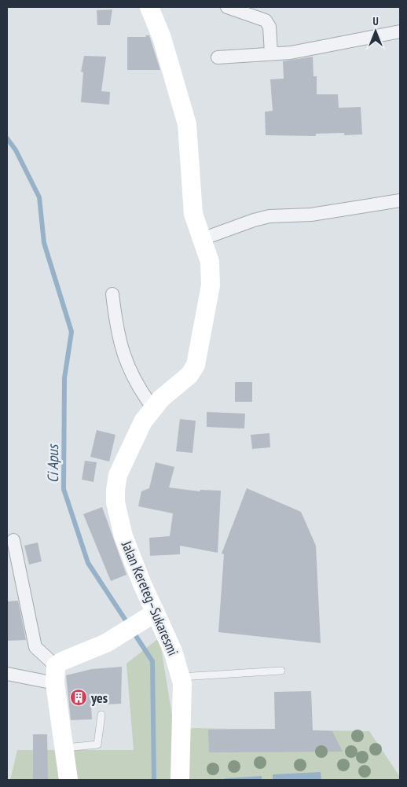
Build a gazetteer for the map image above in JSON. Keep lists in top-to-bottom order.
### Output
{
  "streets": {
    "street": ["Jalan Kereteg–Sukaresmi"]
  },
  "water": ["Ci Apus"],
  "places": {
    "building": ["yes"]
  },
  "north": "top"
}
